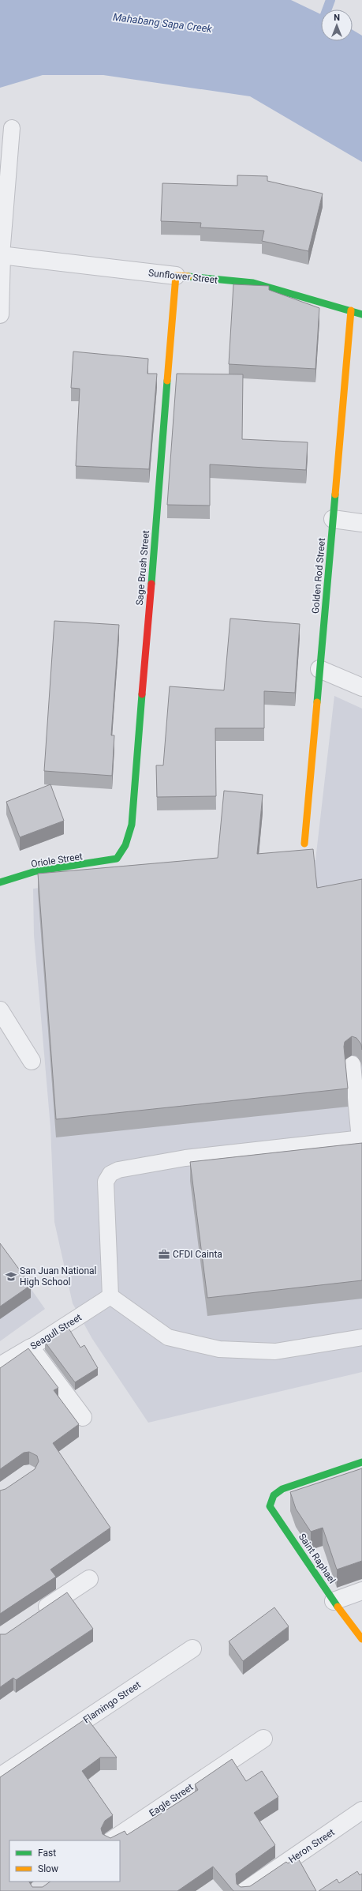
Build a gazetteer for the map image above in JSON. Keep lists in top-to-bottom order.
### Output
{
  "streets": {
    "street": [
      "Sunflower Street",
      "Sage Brush Street",
      "Golden Rod Street",
      "Oriole Street",
      "Seagull Street",
      "Saint Raphael",
      "Flamingo Street",
      "Eagle Street",
      "Heron Street"
    ]
  },
  "crossings": [
    ["Sunflower Street", "Sage Brush Street"],
    ["Sunflower Street", "Golden Rod Street"],
    ["Sage Brush Street", "Oriole Street"]
  ],
  "water": ["Mahabang Sapa Creek"],
  "places": {
    "office": ["CFDI Cainta"],
    "school or university": ["San Juan National High School"]
  },
  "legend": ["Fast", "Slow"],
  "north": "top"
}
